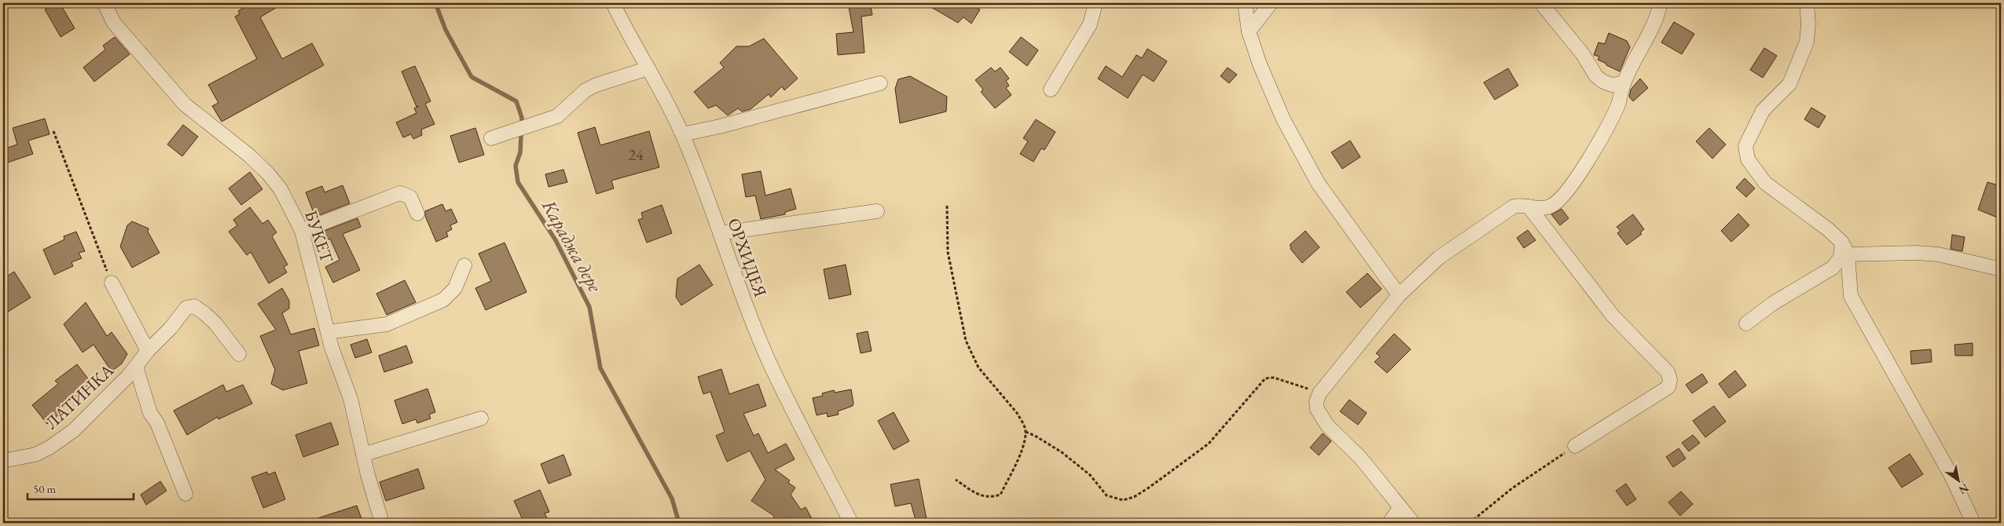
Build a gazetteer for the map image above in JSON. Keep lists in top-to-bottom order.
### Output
{
  "streets": {
    "street": ["БУКЕТ", "ОРХИДЕЯ", "ЛАТИНКА"]
  },
  "water": ["Караджа дере"],
  "house_numbers": ["24"],
  "scale_bar": "50 m",
  "north": "bottom right"
}
